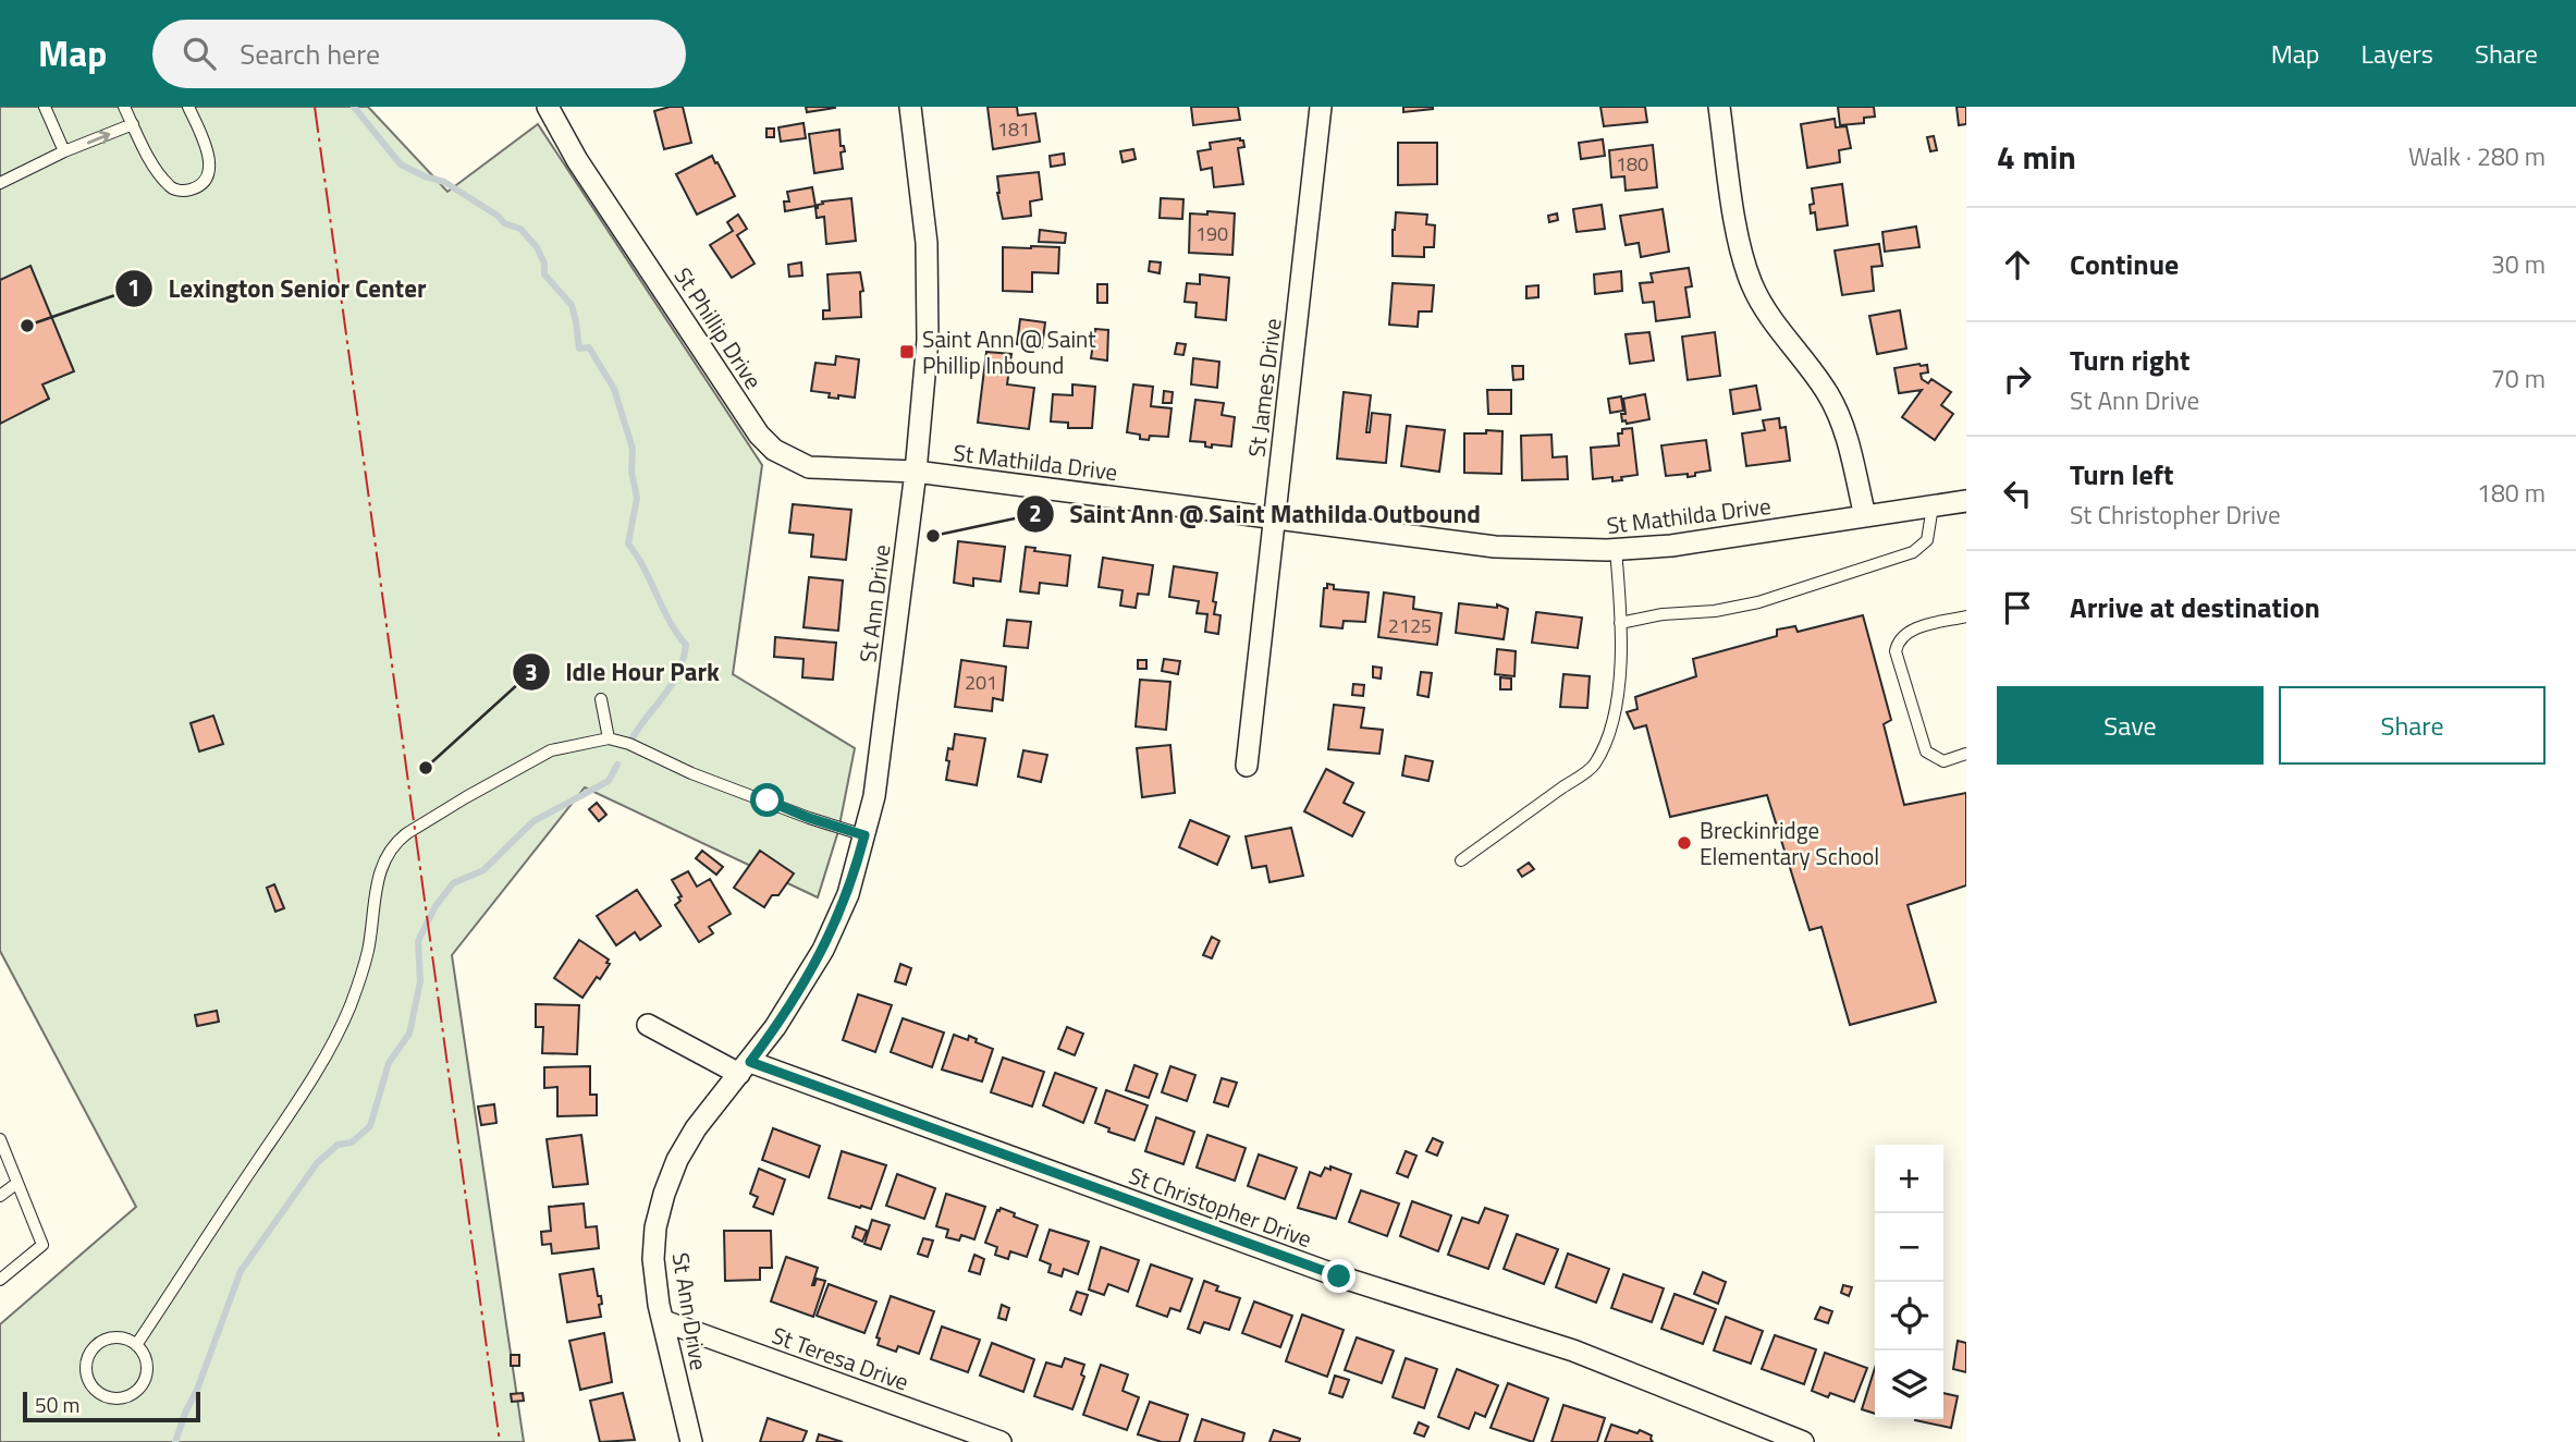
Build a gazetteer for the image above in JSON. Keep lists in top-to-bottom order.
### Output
{
  "streets": {
    "street": [
      "St Phillip Drive",
      "St James Drive",
      "St Mathilda Drive",
      "St Ann Drive",
      "St Christopher Drive",
      "St Teresa Drive"
    ]
  },
  "crossings": [
    ["St Phillip Drive", "St Mathilda Drive"],
    ["St Phillip Drive", "St Ann Drive"],
    ["St James Drive", "St Mathilda Drive"],
    ["St Mathilda Drive", "St Ann Drive"],
    ["St Ann Drive", "St Christopher Drive"],
    ["St Ann Drive", "St Teresa Drive"]
  ],
  "places": {
    "other": [
      "Lexington Senior Center",
      "Saint Ann @ Saint Mathilda Outbound",
      "Idle Hour Park",
      "Breckinridge Elementary School"
    ],
    "transit": ["Saint Ann @ Saint Phillip Inbound"]
  },
  "house_numbers": [
    "181",
    "180",
    "190",
    "2125",
    "201"
  ],
  "scale_bar": "50 m",
  "page": {
    "header": "Map",
    "search": "Search here",
    "nav": ["Map", "Layers", "Share"],
    "heading": ["4 min", "Walk · 280 m"],
    "list": [
      ["Continue", "30 m"],
      ["Turn right", "St Ann Drive", "70 m"],
      ["Turn left", "St Christopher Drive", "180 m"],
      "Arrive at destination"
    ],
    "buttons": ["Save", "Share"],
    "map_buttons": ["+", "−"],
    "scale": "50 m"
  }
}
